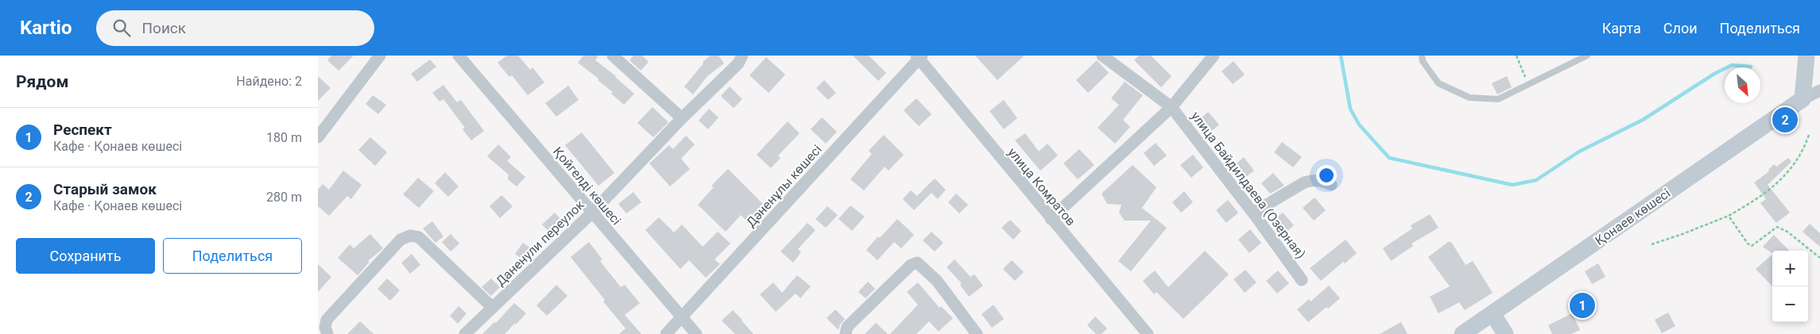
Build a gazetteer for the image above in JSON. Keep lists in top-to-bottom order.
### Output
{
  "streets": {
    "main road": ["Қонаев көшесі"],
    "street": [
      "улица Байдилдаева (Озерная)",
      "Қойгелді көшесі",
      "Дәненұлы көшесі",
      "улица Комратов",
      "Даненули переулок"
    ]
  },
  "crossings": [
    ["улица Байдилдаева (Озерная)", "улица Комратов"],
    ["Қойгелді көшесі", "Дәненұлы көшесі"],
    ["Қойгелді көшесі", "Даненули переулок"],
    ["Дәненұлы көшесі", "улица Комратов"]
  ],
  "north": "bottom right",
  "page": {
    "header": "Kartio",
    "search": "Поиск",
    "nav": ["Карта", "Слои", "Поделиться"],
    "heading": ["Рядом", "Найдено: 2"],
    "pins": ["2", "1"],
    "list": [
      {
        "mark": "1",
        "name": "Респект",
        "note": "Кафе · Қонаев көшесі",
        "value": "180 m"
      },
      {
        "mark": "2",
        "name": "Старый замок",
        "note": "Кафе · Қонаев көшесі",
        "value": "280 m"
      }
    ],
    "buttons": ["Сохранить", "Поделиться"],
    "map_buttons": ["+", "−"]
  }
}
